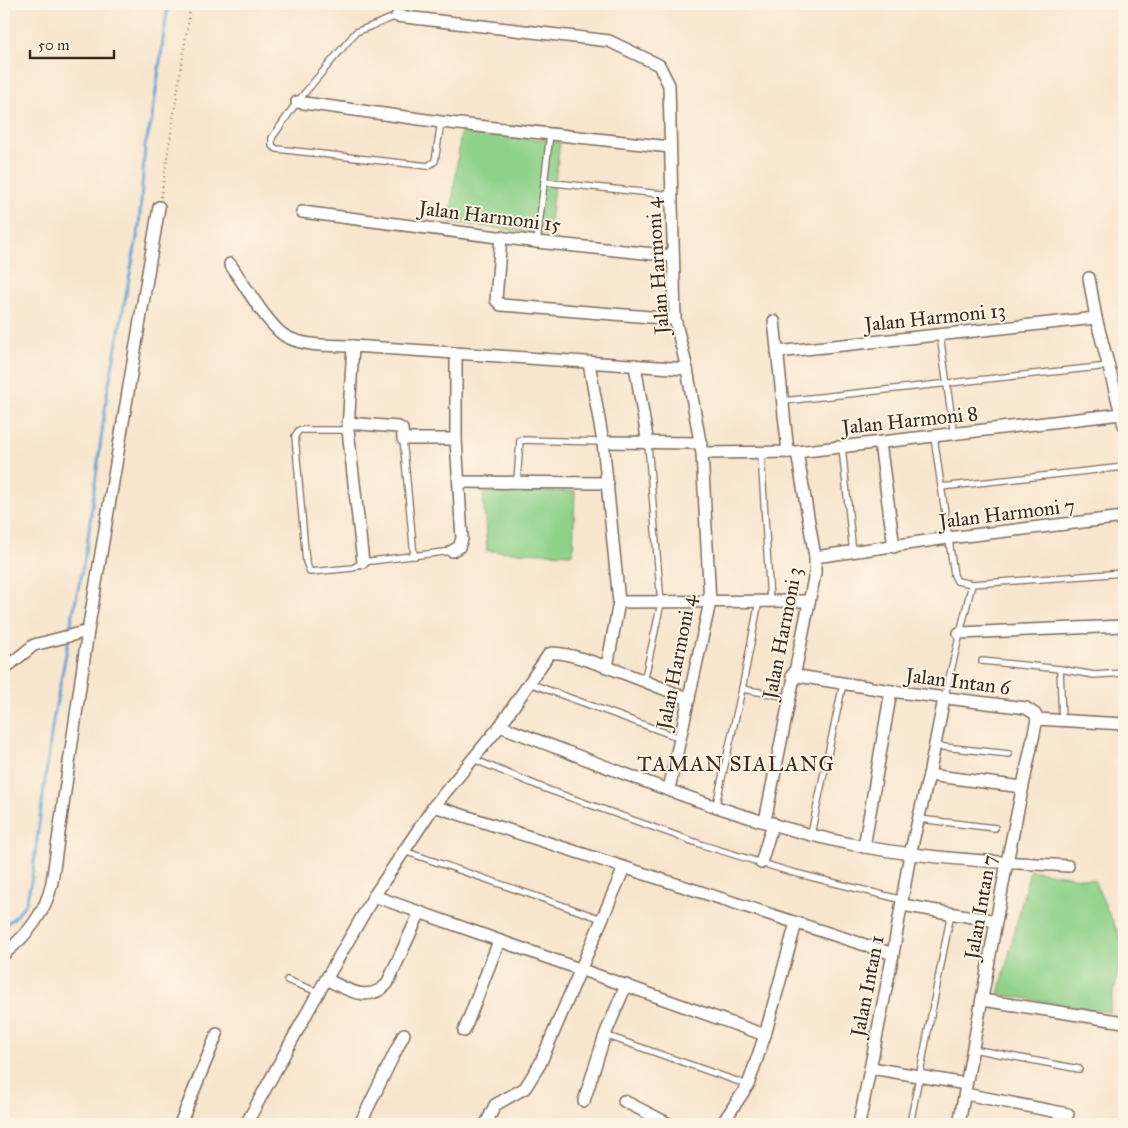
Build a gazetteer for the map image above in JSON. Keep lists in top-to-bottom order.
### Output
{
  "streets": {
    "street": [
      "Jalan Harmoni 15",
      "Jalan Harmoni 4",
      "Jalan Harmoni 13",
      "Jalan Harmoni 8",
      "Jalan Harmoni 7",
      "Jalan Harmoni 3",
      "Jalan Intan 6",
      "Jalan Intan 7",
      "Jalan Intan 1"
    ]
  },
  "crossings": [
    ["Jalan Harmoni 15", "Jalan Harmoni 4"],
    ["Jalan Harmoni 4", "Jalan Harmoni 8"],
    ["Jalan Harmoni 13", "Jalan Harmoni 3"],
    ["Jalan Harmoni 8", "Jalan Harmoni 3"],
    ["Jalan Harmoni 7", "Jalan Harmoni 3"],
    ["Jalan Harmoni 3", "Jalan Intan 6"],
    ["Jalan Intan 6", "Jalan Intan 7"],
    ["Jalan Intan 6", "Jalan Intan 1"]
  ],
  "districts": ["TAMAN SIALANG"],
  "scale_bar": "50 m"
}
